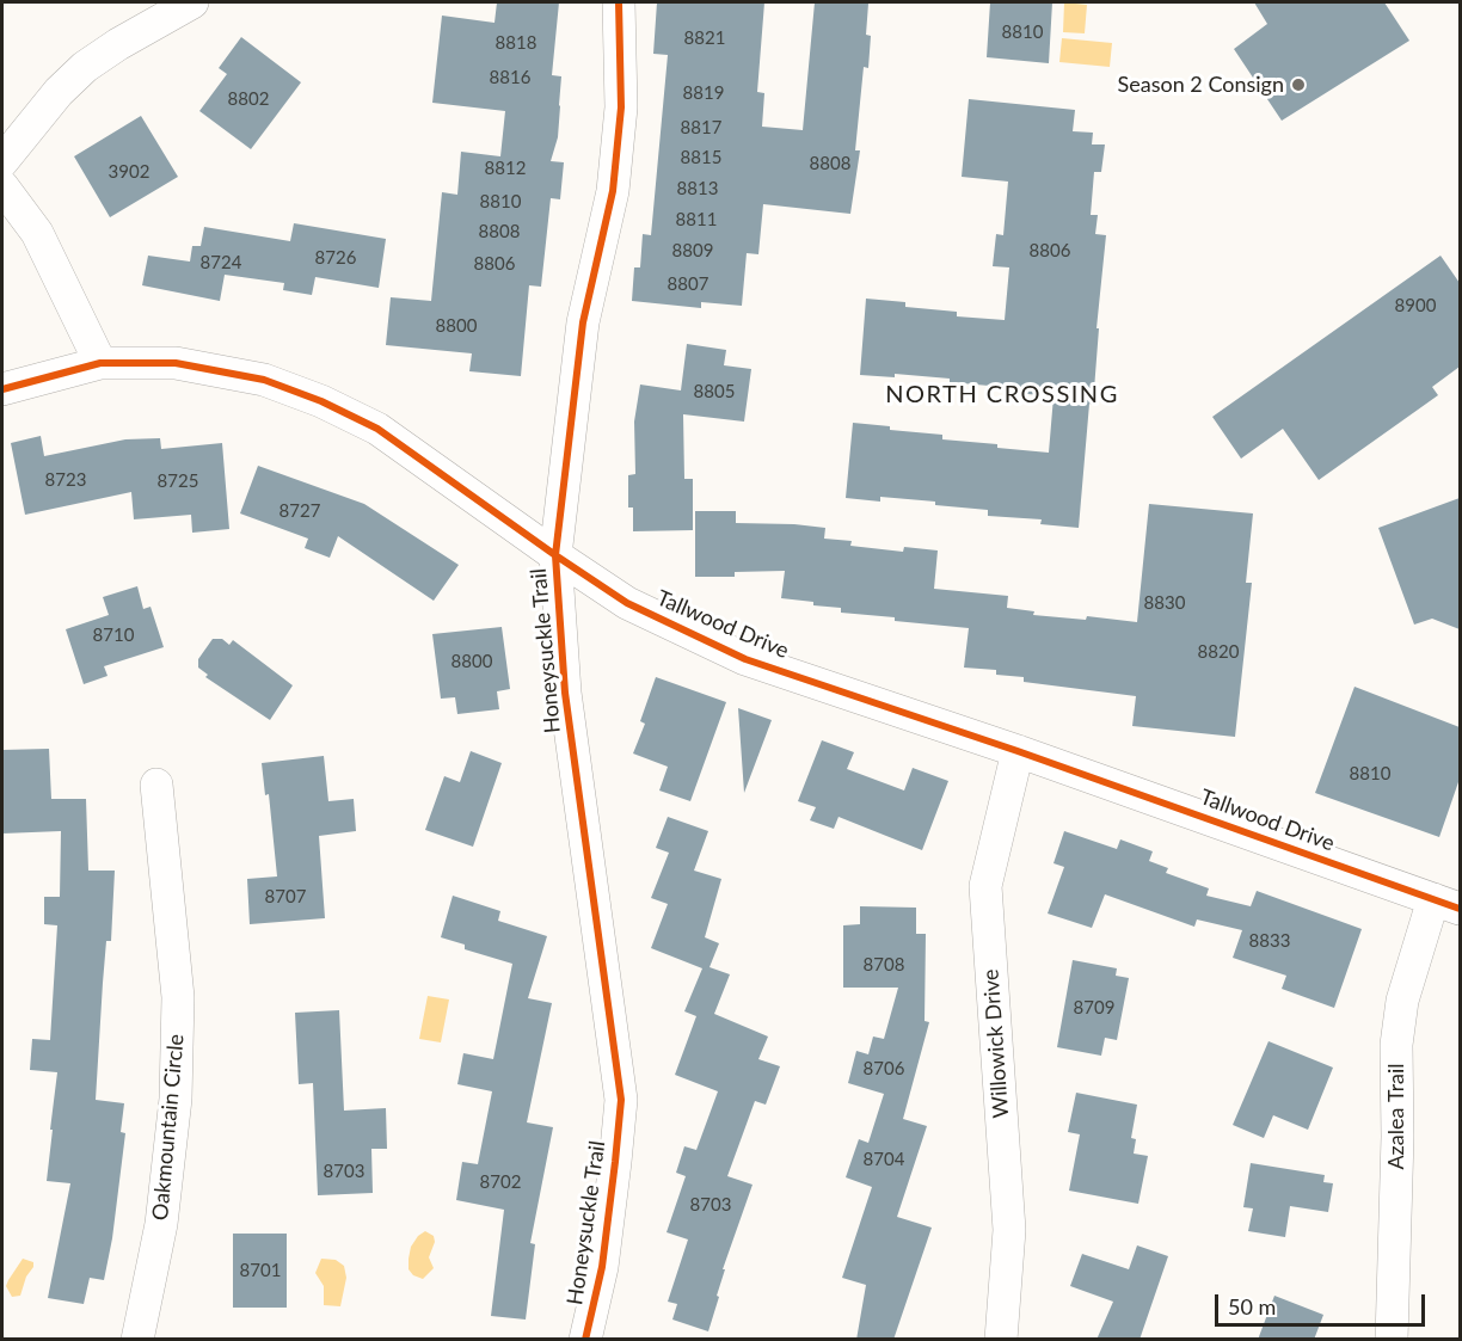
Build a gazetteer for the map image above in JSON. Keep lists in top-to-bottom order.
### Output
{
  "streets": {
    "street": [
      "Tallwood Drive",
      "Honeysuckle Trail",
      "Willowick Drive",
      "Azalea Trail",
      "Oakmountain Circle"
    ]
  },
  "crossings": [
    ["Tallwood Drive", "Honeysuckle Trail"],
    ["Tallwood Drive", "Willowick Drive"],
    ["Tallwood Drive", "Azalea Trail"]
  ],
  "districts": ["NORTH CROSSING"],
  "places": ["Season 2 Consign"],
  "house_numbers": [
    "8810",
    "8821",
    "8818",
    "8816",
    "8819",
    "8802",
    "8817",
    "8815",
    "8808",
    "8812",
    "3902",
    "8813",
    "8810",
    "8811",
    "8808",
    "8809",
    "8806",
    "8726",
    "8724",
    "8806",
    "8807",
    "8900",
    "8800",
    "8805",
    "8723",
    "8725",
    "8727",
    "8830",
    "8710",
    "8820",
    "8800",
    "8810",
    "8707",
    "8833",
    "8708",
    "8709",
    "8706",
    "8704",
    "8703",
    "8702",
    "8703",
    "8701"
  ],
  "scale_bar": "50 m"
}
